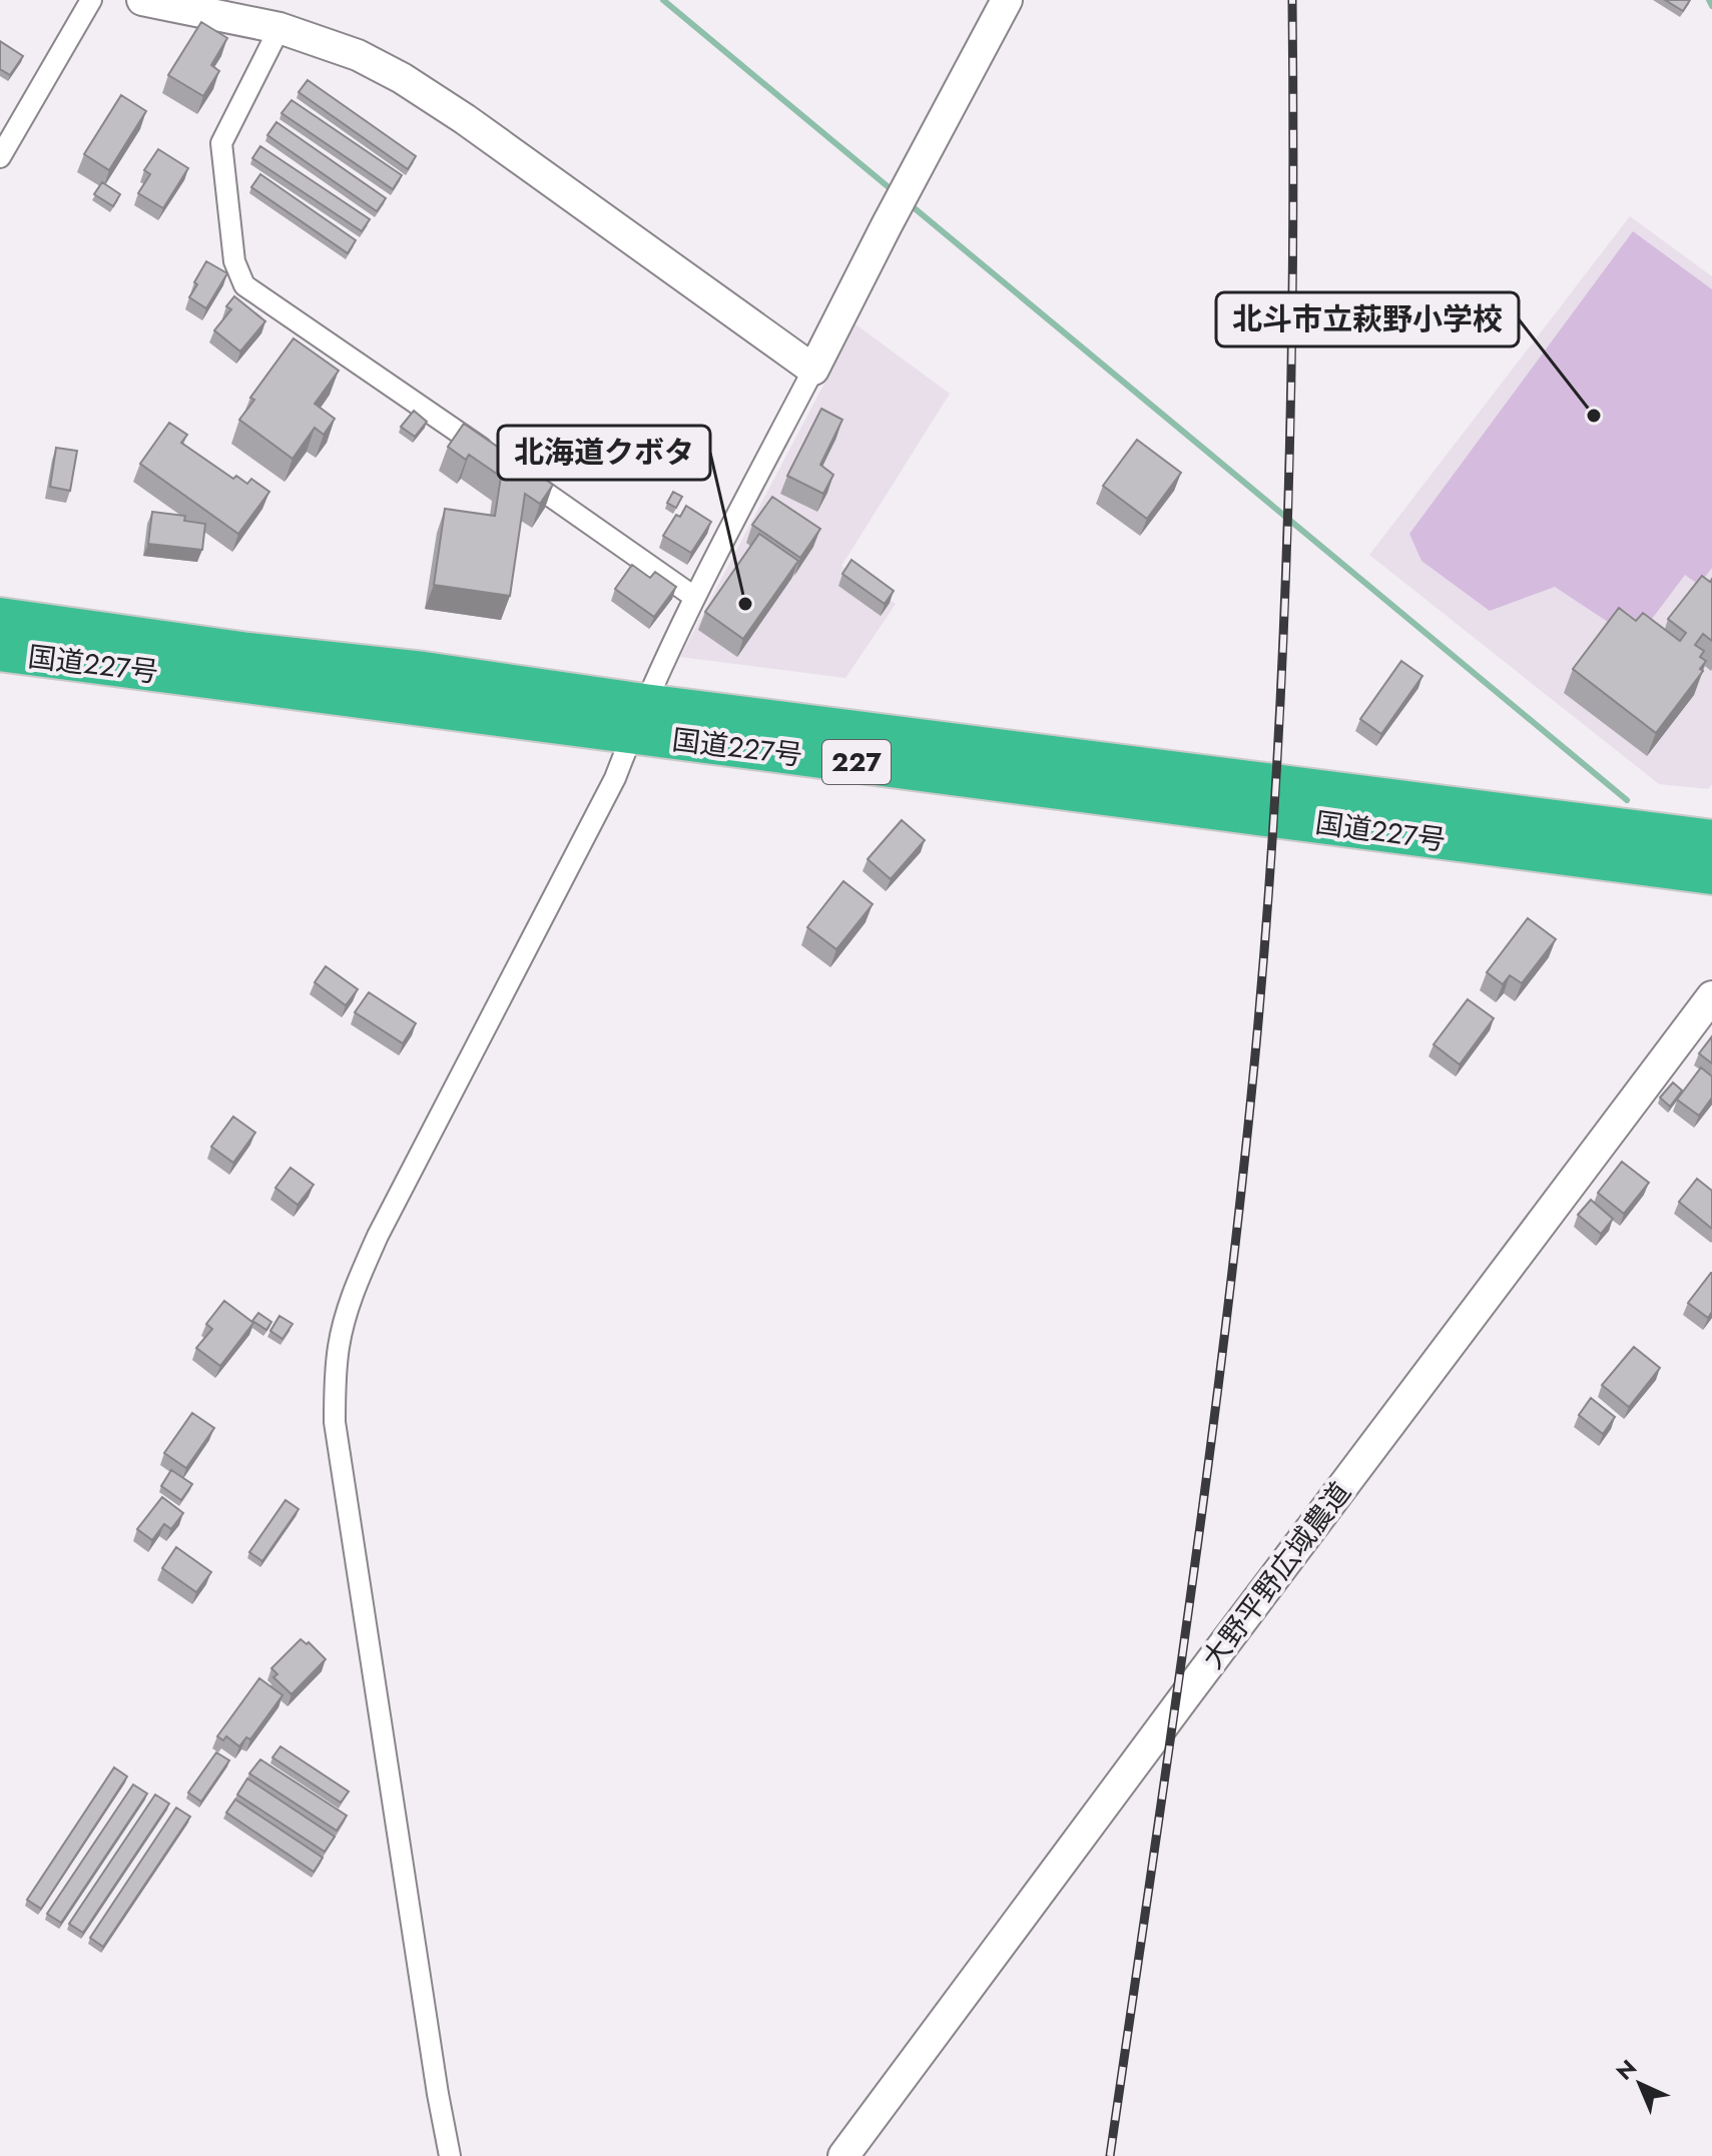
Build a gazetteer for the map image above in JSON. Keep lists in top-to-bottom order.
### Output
{
  "streets": {
    "highway": ["国道227号", "227"],
    "street": ["大野平野広域農道"]
  },
  "places": ["北斗市立萩野小学校", "北海道クボタ"],
  "north": "top left"
}
